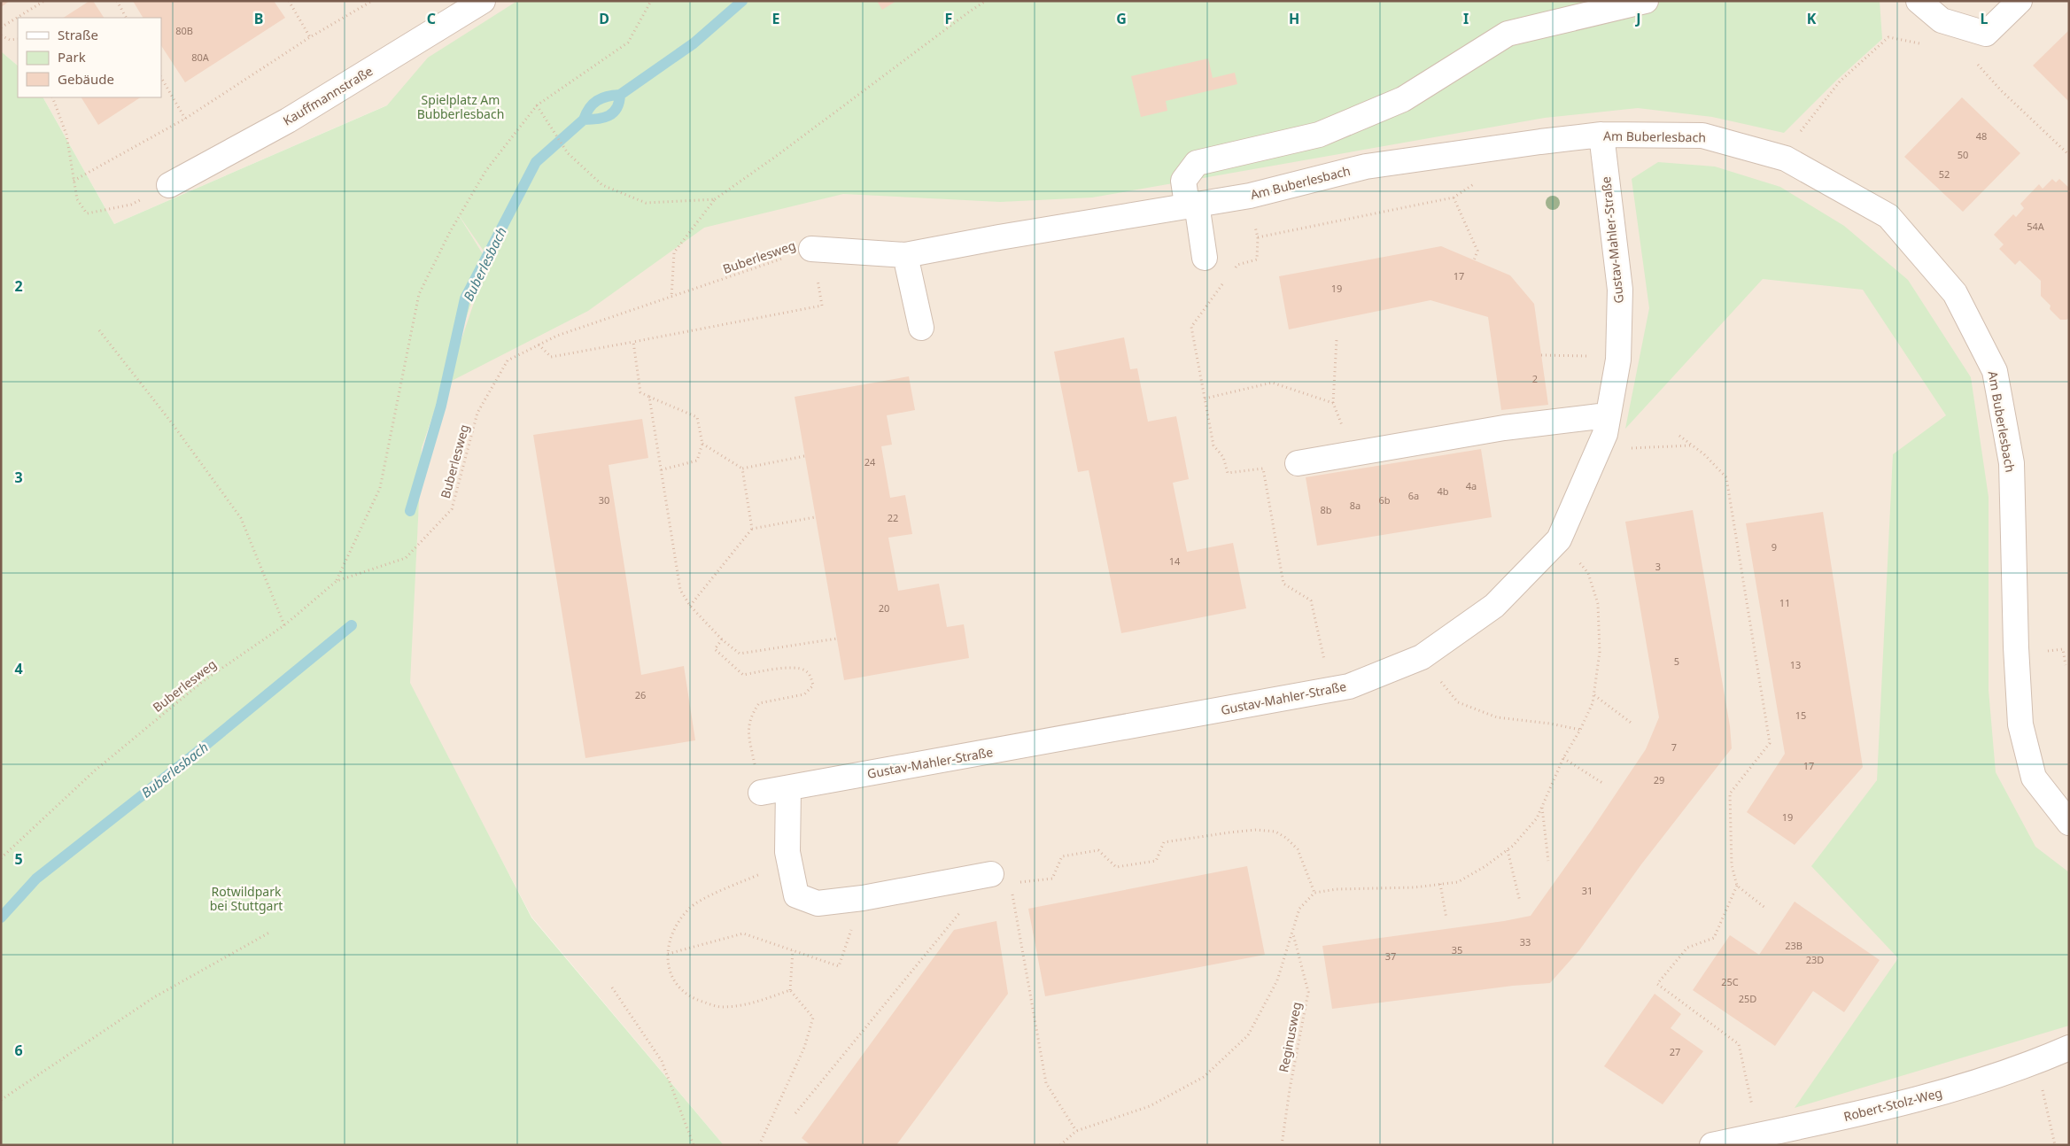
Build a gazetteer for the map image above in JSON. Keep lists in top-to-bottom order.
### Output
{
  "streets": {
    "street": [
      "Kauffmannstraße",
      "Am Buberlesbach",
      "Gustav-Mahler-Straße",
      "Robert-Stolz-Weg"
    ],
    "path": ["Buberlesweg", "Reginusweg"]
  },
  "crossings": [
    ["Am Buberlesbach", "Gustav-Mahler-Straße"],
    ["Am Buberlesbach", "Buberlesweg"]
  ],
  "water": ["Buberlesbach"],
  "parks": ["Spielplatz Am Bubberlesbach", "Rotwildpark bei Stuttgart"],
  "house_numbers": [
    "80B",
    "80A",
    "48",
    "50",
    "52",
    "54A",
    "17",
    "19",
    "2",
    "24",
    "4a",
    "4b",
    "6a",
    "30",
    "6b",
    "8a",
    "8b",
    "22",
    "9",
    "14",
    "3",
    "11",
    "20",
    "5",
    "13",
    "26",
    "15",
    "7",
    "17",
    "29",
    "19",
    "31",
    "33",
    "23B",
    "35",
    "37",
    "23D",
    "25C",
    "25D",
    "27"
  ],
  "legend": ["Straße", "Park", "Gebäude"],
  "grid": {
    "columns": [
      "B",
      "C",
      "D",
      "E",
      "F",
      "G",
      "H",
      "I",
      "J",
      "K",
      "L"
    ],
    "rows": [
      "2",
      "3",
      "4",
      "5",
      "6"
    ]
  }
}
